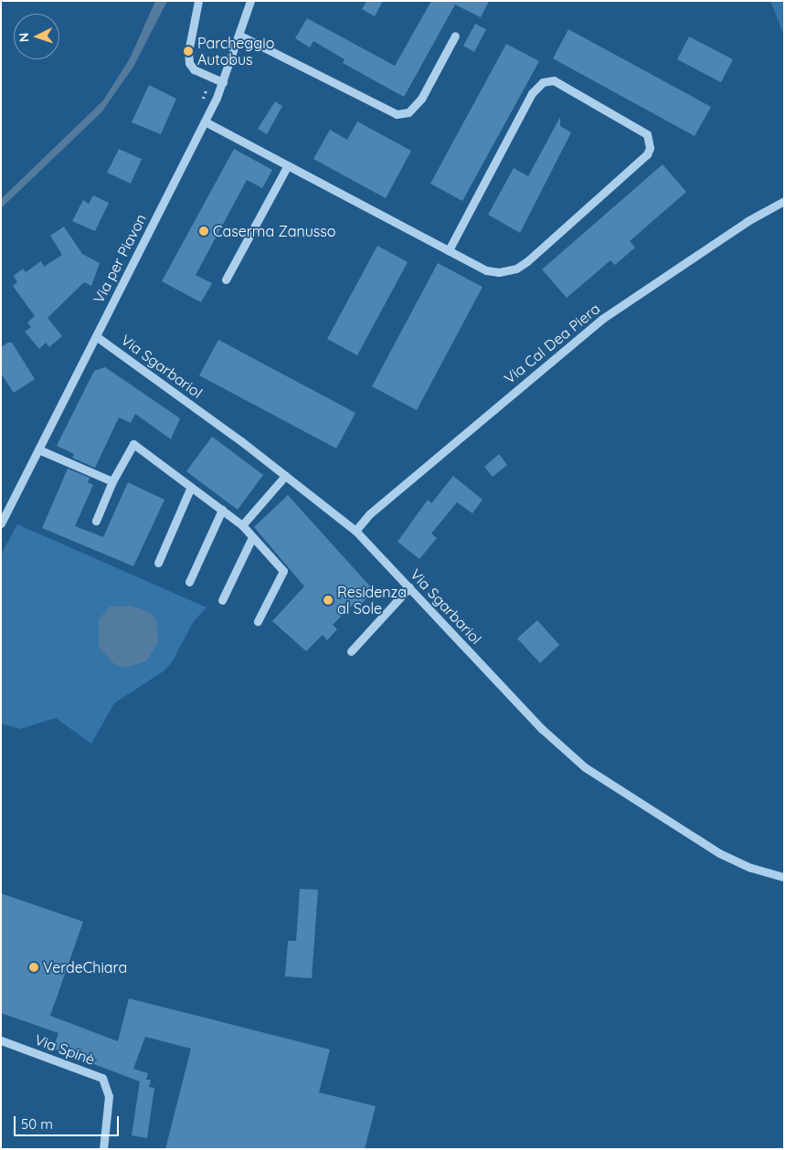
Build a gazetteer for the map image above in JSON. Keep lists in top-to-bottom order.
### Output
{
  "streets": {
    "street": [
      "Via per Piavon",
      "Via Cal Dea Piera",
      "Via Sgarbariol",
      "Via Spinè"
    ]
  },
  "crossings": [
    ["Via per Piavon", "Via Sgarbariol"],
    ["Via Cal Dea Piera", "Via Sgarbariol"]
  ],
  "places": [
    "Parcheggio Autobus",
    "Caserma Zanusso",
    "Residenza al Sole",
    "VerdeChiara"
  ],
  "scale_bar": "50 m",
  "north": "left"
}
